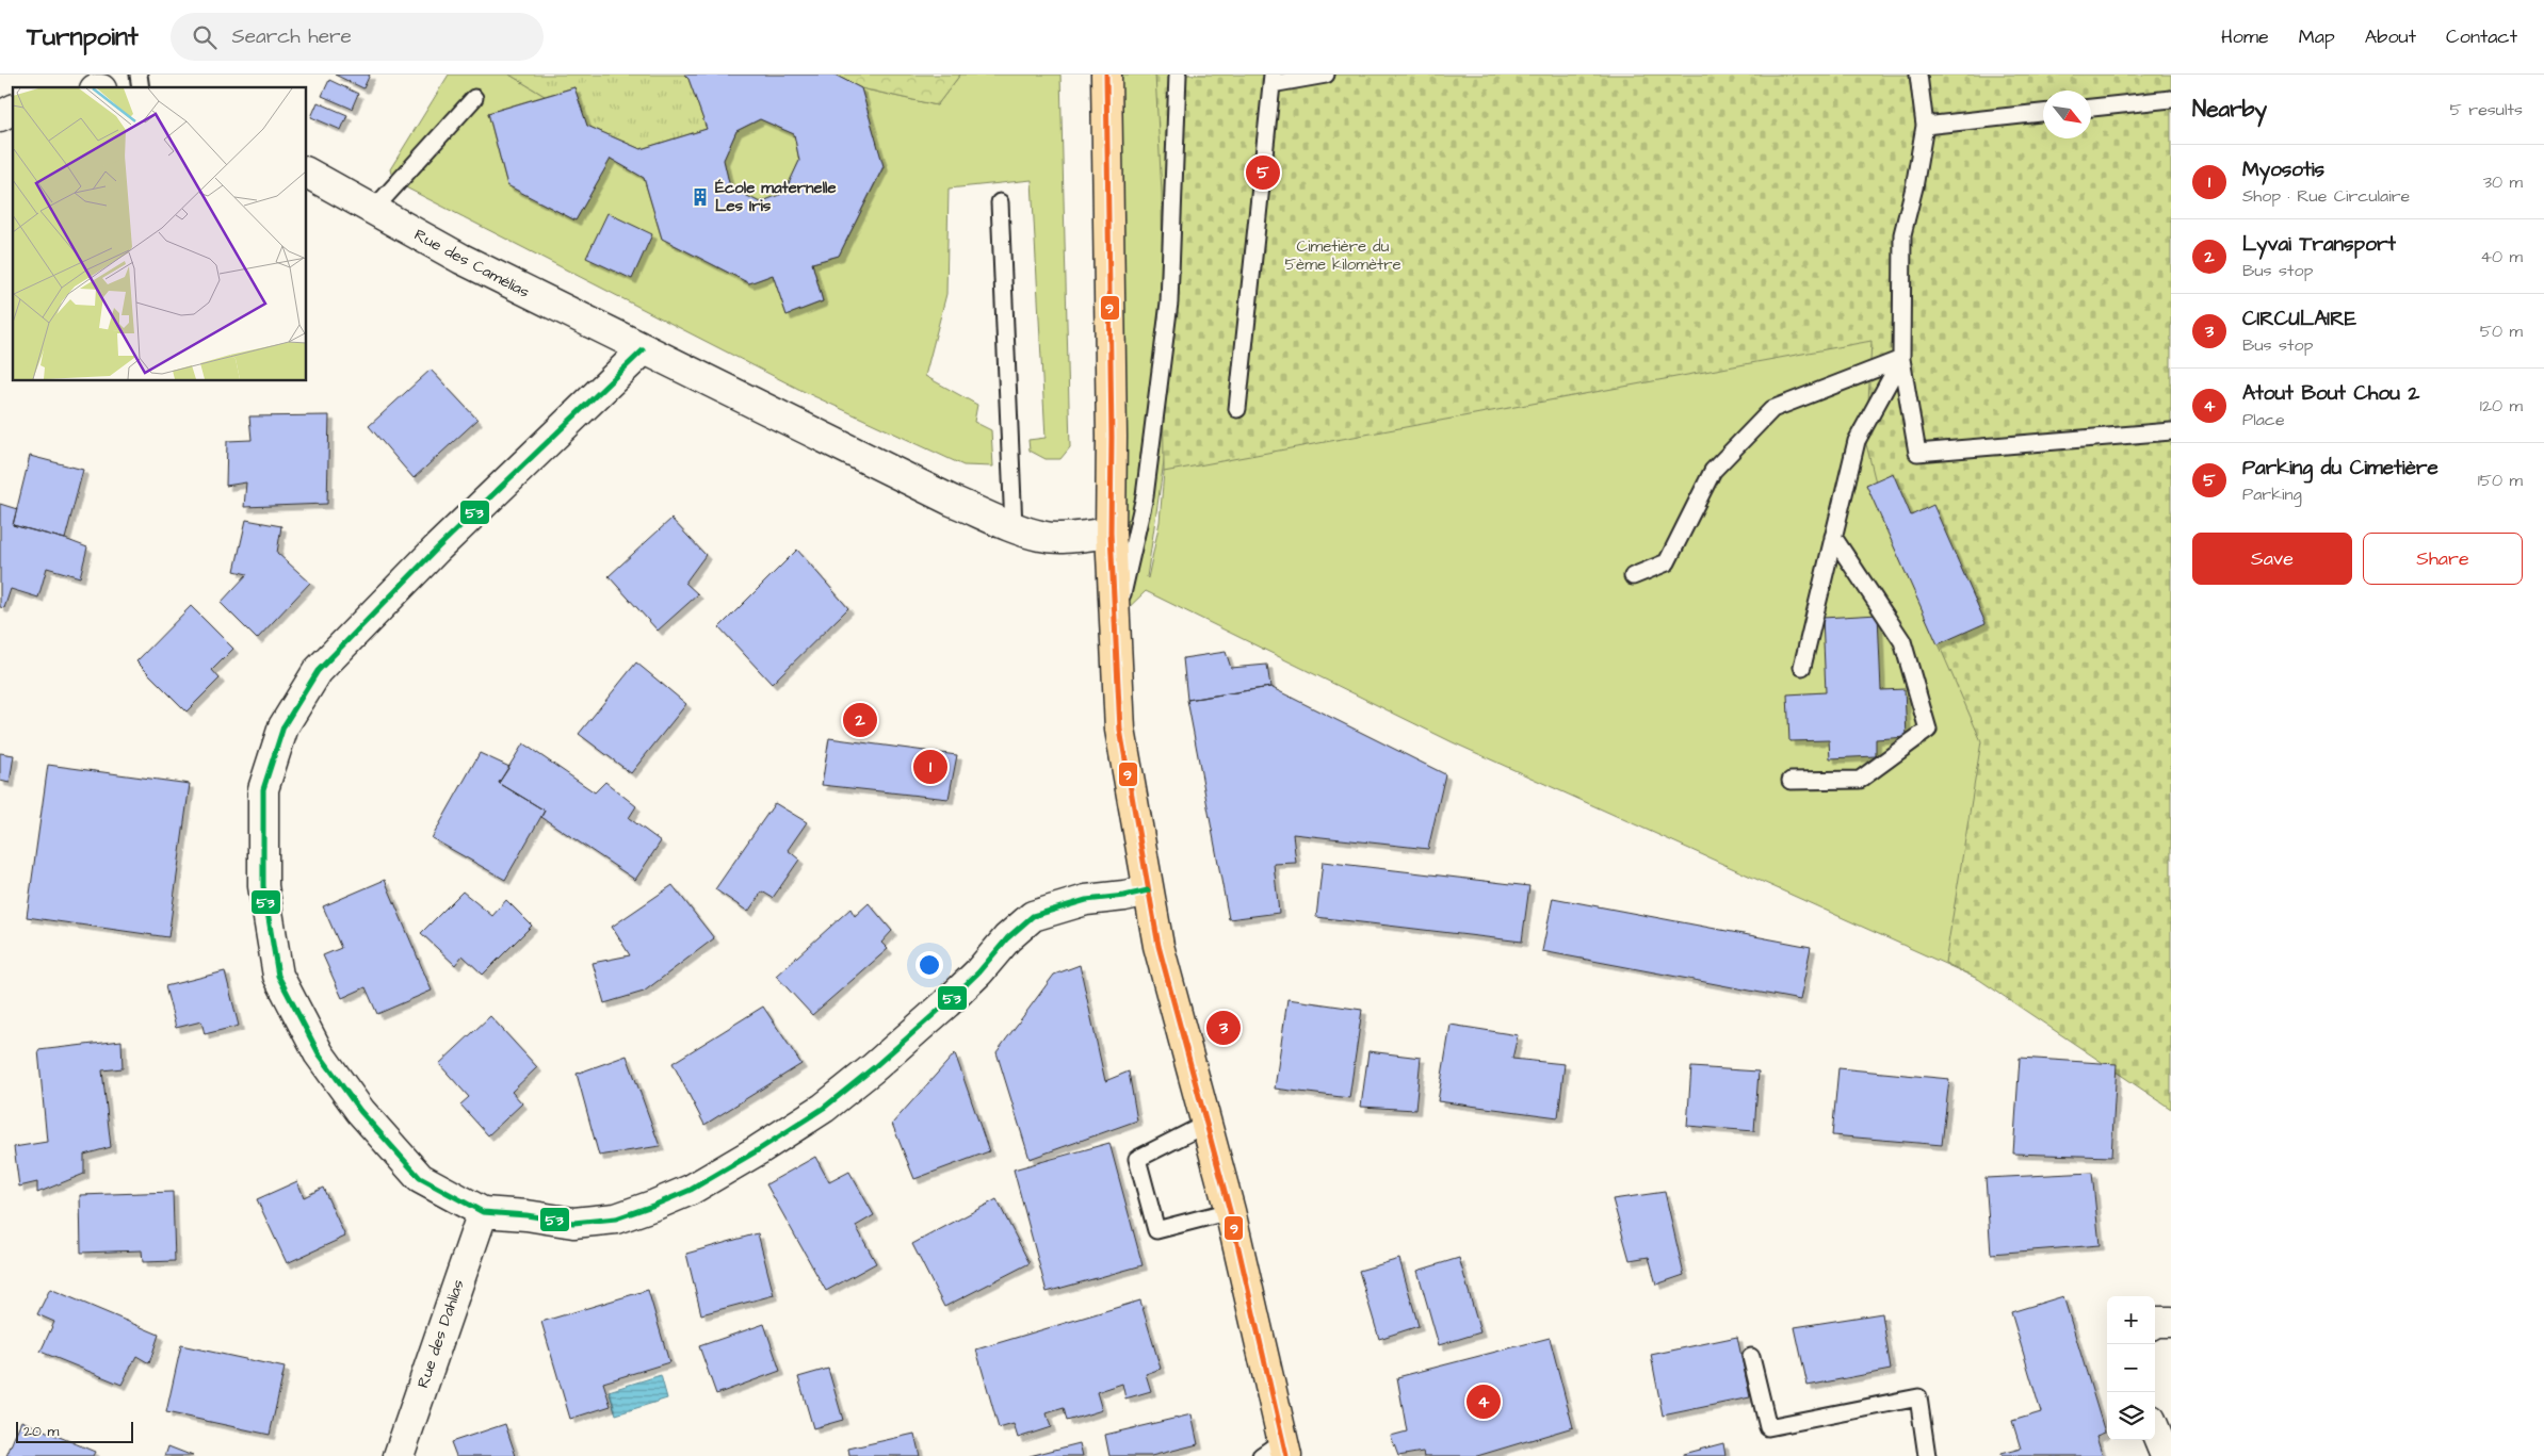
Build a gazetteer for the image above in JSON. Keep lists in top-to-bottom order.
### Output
{
  "streets": {
    "street": ["Rue des Camélias", "Rue des Dahlias"]
  },
  "parks": ["Cimetière du 5ème kilomètre"],
  "places": {
    "building": ["École maternelle Les Iris"]
  },
  "lines": ["transit line 9", "transit line 53"],
  "scale_bar": "20 m",
  "north": "bottom right",
  "page": {
    "header": "Turnpoint",
    "search": "Search here",
    "nav": [
      "Home",
      "Map",
      "About",
      "Contact"
    ],
    "heading": ["Nearby", "5 results"],
    "list": [
      {
        "mark": "1",
        "name": "Myosotis",
        "note": "Shop · Rue Circulaire",
        "value": "30 m"
      },
      {
        "mark": "2",
        "name": "Lyvai Transport",
        "note": "Bus stop",
        "value": "40 m"
      },
      {
        "mark": "3",
        "name": "CIRCULAIRE",
        "note": "Bus stop",
        "value": "50 m"
      },
      {
        "mark": "4",
        "name": "Atout Bout Chou 2",
        "note": "Place",
        "value": "120 m"
      },
      {
        "mark": "5",
        "name": "Parking du Cimetière",
        "note": "Parking",
        "value": "150 m"
      }
    ],
    "pins": [
      "5",
      "2",
      "1",
      "3",
      "4"
    ],
    "buttons": ["Save", "Share"],
    "map_buttons": ["+", "−"],
    "scale": "20 m"
  }
}
